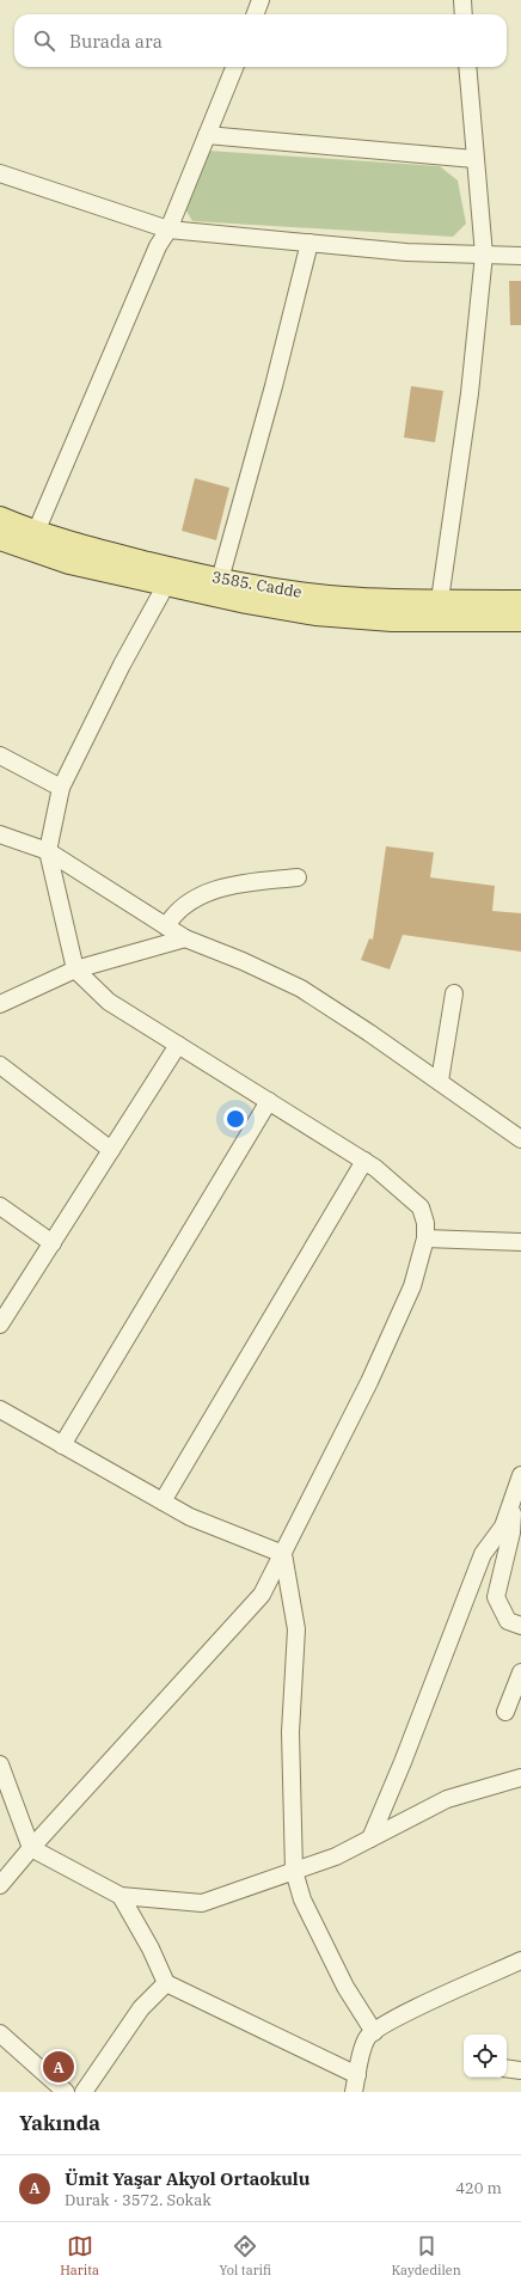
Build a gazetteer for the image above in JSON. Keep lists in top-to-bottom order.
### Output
{
  "streets": {
    "main road": ["3585. Cadde"]
  },
  "page": {
    "search": "Burada ara",
    "pins": "A",
    "heading": "Yakında",
    "list": [
      {
        "mark": "A",
        "name": "Ümit Yaşar Akyol Ortaokulu",
        "note": "Durak · 3572. Sokak",
        "value": "420 m"
      }
    ],
    "nav": ["Harita", "Yol tarifi", "Kaydedilen"]
  }
}
